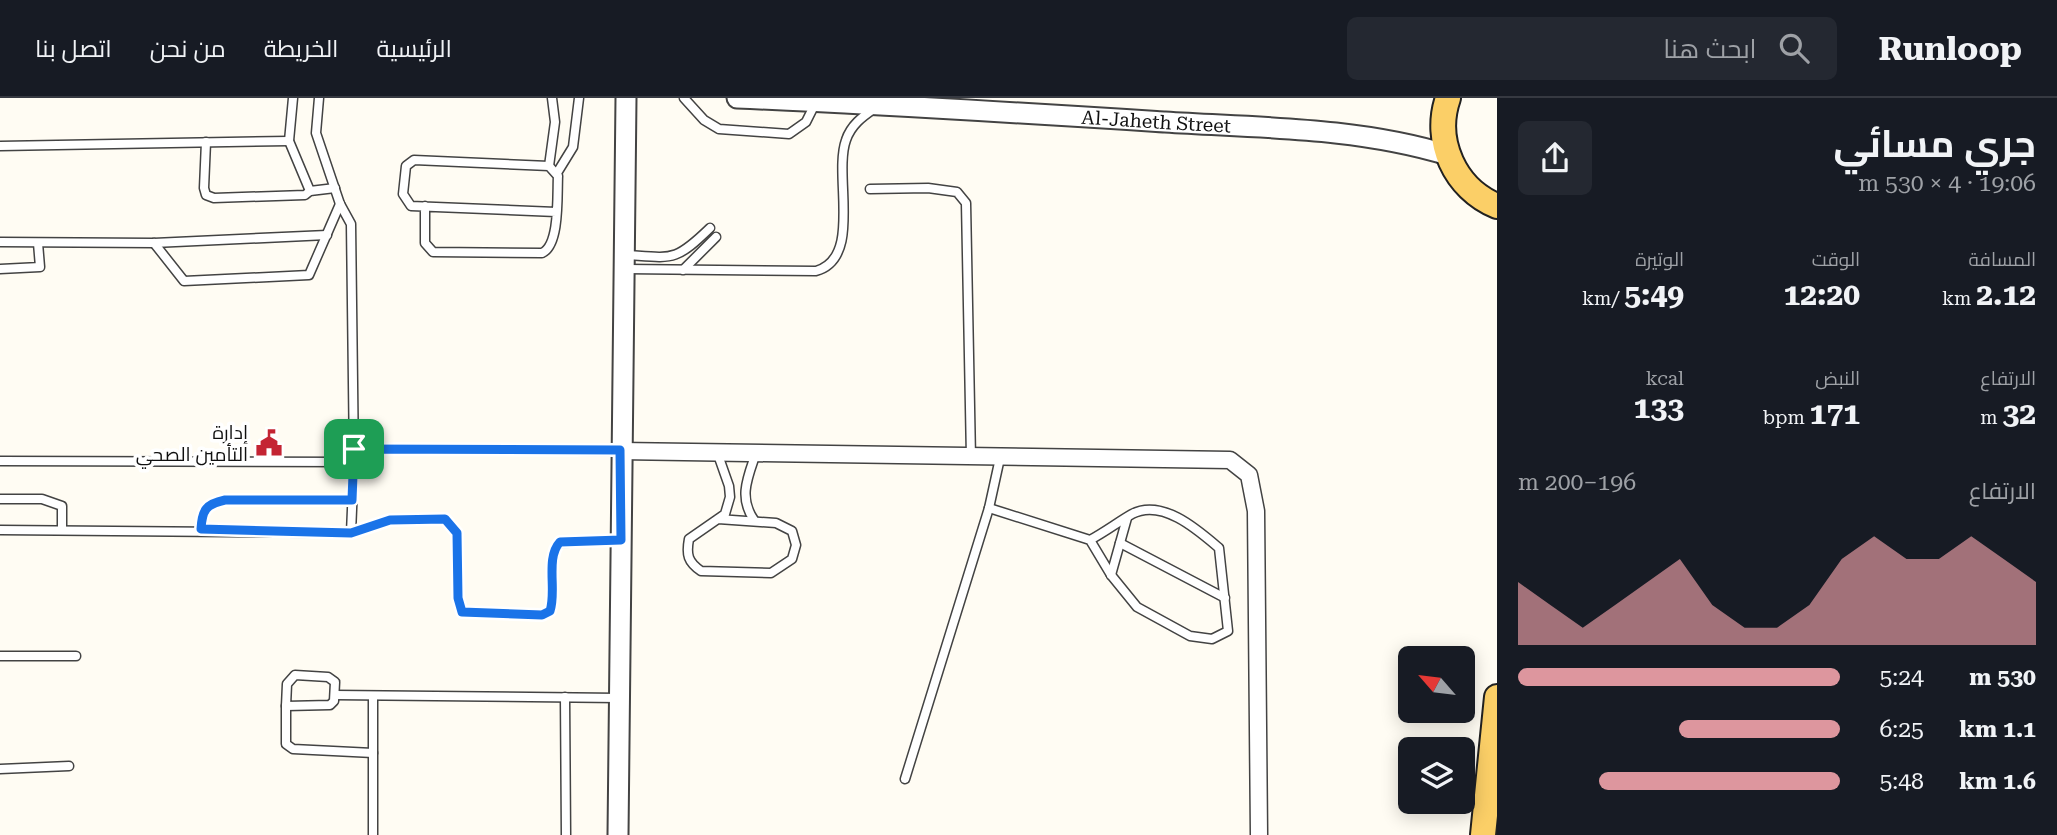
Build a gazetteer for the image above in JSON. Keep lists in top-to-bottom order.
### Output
{
  "streets": {
    "street": ["Al-Jaheth Street"]
  },
  "places": {
    "public building": ["إدارة التأمين الصحي"]
  },
  "north": "top left",
  "page": {
    "header": "Runloop",
    "search": "ابحث هنا",
    "nav": [
      "الرئيسية",
      "الخريطة",
      "من نحن",
      "اتصل بنا"
    ],
    "heading": ["جري مسائي", "19:06 · 4 × 530 m"],
    "stats": [
      ["المسافة", "2.12 km"],
      ["الوقت", "12:20"],
      ["الوتيرة", "5:49 /km"],
      ["الارتفاع", "32 m"],
      ["النبض", "171 bpm"],
      ["kcal", "133"]
    ],
    "chart": ["الارتفاع", "196–200 m"],
    "list": [
      {
        "name": "530 m",
        "note": "5:24"
      },
      {
        "name": "1.1 km",
        "note": "6:25"
      },
      {
        "name": "1.6 km",
        "note": "5:48"
      }
    ]
  }
}
